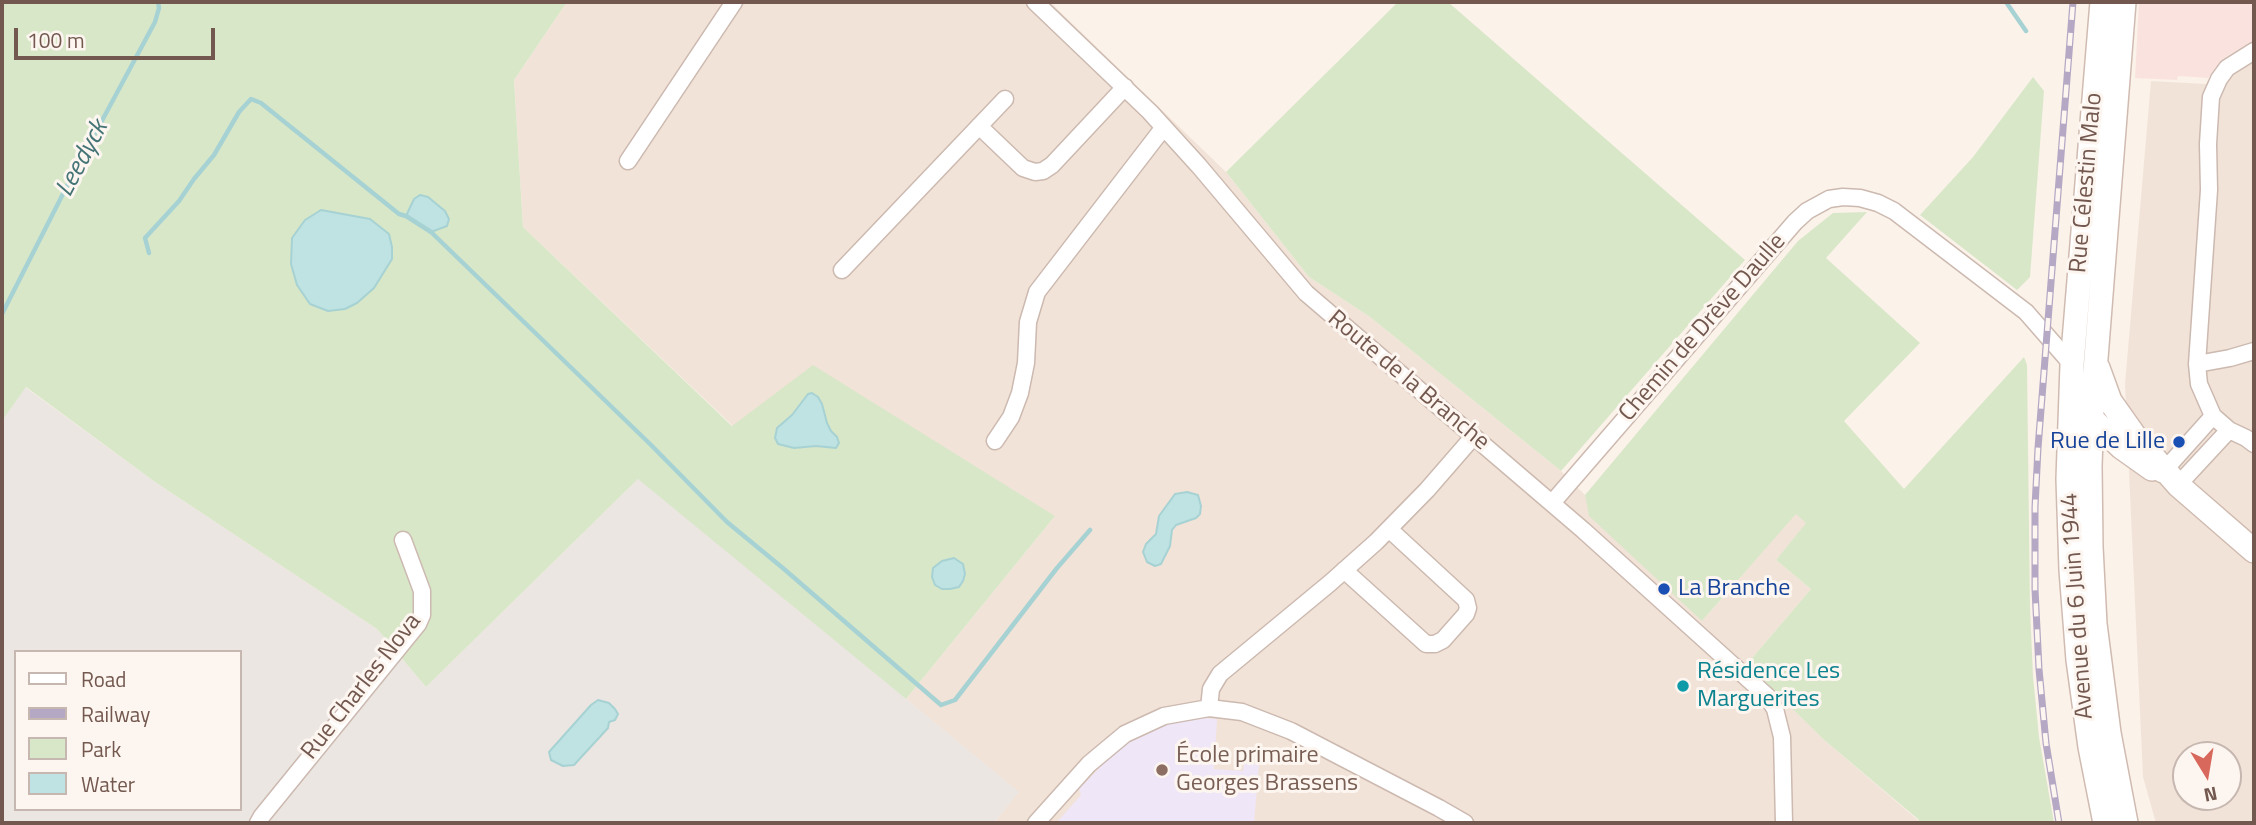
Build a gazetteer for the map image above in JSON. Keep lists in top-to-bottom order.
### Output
{
  "streets": {
    "main road": ["Rue Célestin Malo", "Avenue du 6 Juin 1944"],
    "street": ["Chemin de Drève Daulle", "Route de la Branche", "Rue Charles Nova"]
  },
  "crossings": [
    ["Rue Célestin Malo", "Chemin de Drève Daulle"],
    ["Rue Célestin Malo", "Avenue du 6 Juin 1944"],
    ["Chemin de Drève Daulle", "Route de la Branche"]
  ],
  "water": ["Leedyck"],
  "places": [
    "Rue de Lille",
    "La Branche",
    "Résidence Les Marguerites",
    "École primaire Georges Brassens"
  ],
  "legend": [
    "Road",
    "Railway",
    "Park",
    "Water"
  ],
  "scale_bar": "100 m",
  "north": "bottom"
}
